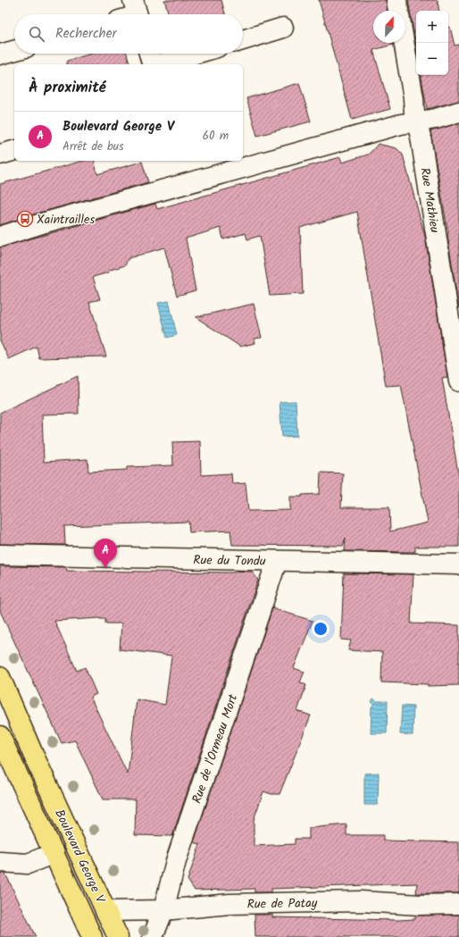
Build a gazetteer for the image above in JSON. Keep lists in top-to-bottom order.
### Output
{
  "streets": {
    "main road": ["Boulevard George V"],
    "street": [
      "Rue Mathieu",
      "Rue du Tondu",
      "Rue de l'Ormeau Mort",
      "Rue de Patay"
    ]
  },
  "crossings": [
    ["Rue du Tondu", "Rue de l'Ormeau Mort"],
    ["Rue de l'Ormeau Mort", "Rue de Patay"],
    ["Boulevard George V", "Rue de Patay"]
  ],
  "places": {
    "bus stop": ["Xaintrailles"]
  },
  "north": "top",
  "page": {
    "map_buttons": ["+", "−"],
    "search": "Rechercher",
    "heading": "À proximité",
    "list": [
      {
        "mark": "A",
        "name": "Boulevard George V",
        "note": "Arrêt de bus",
        "value": "60 m"
      }
    ],
    "pins": "A"
  }
}
